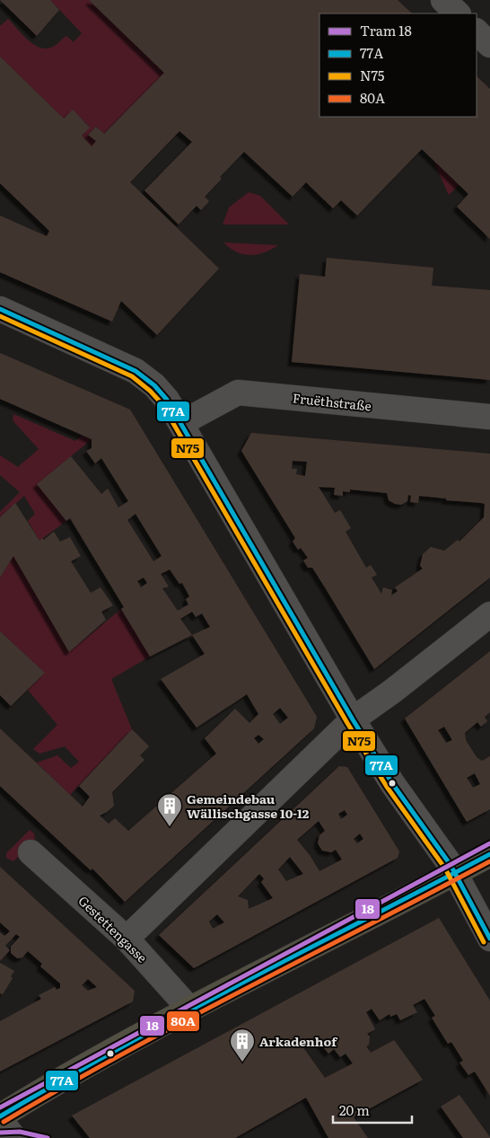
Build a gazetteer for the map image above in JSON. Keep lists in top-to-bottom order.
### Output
{
  "streets": {
    "street": ["Fruëthstraße", "Gestettengasse"]
  },
  "places": {
    "building": ["Gemeindebau Wällischgasse 10-12", "Arkadenhof"]
  },
  "lines": [
    "transit line 77A",
    "transit line N75",
    "tram line 18",
    "transit line 80A"
  ],
  "legend": [
    "Tram 18",
    "77A",
    "N75",
    "80A"
  ],
  "scale_bar": "20 m"
}
